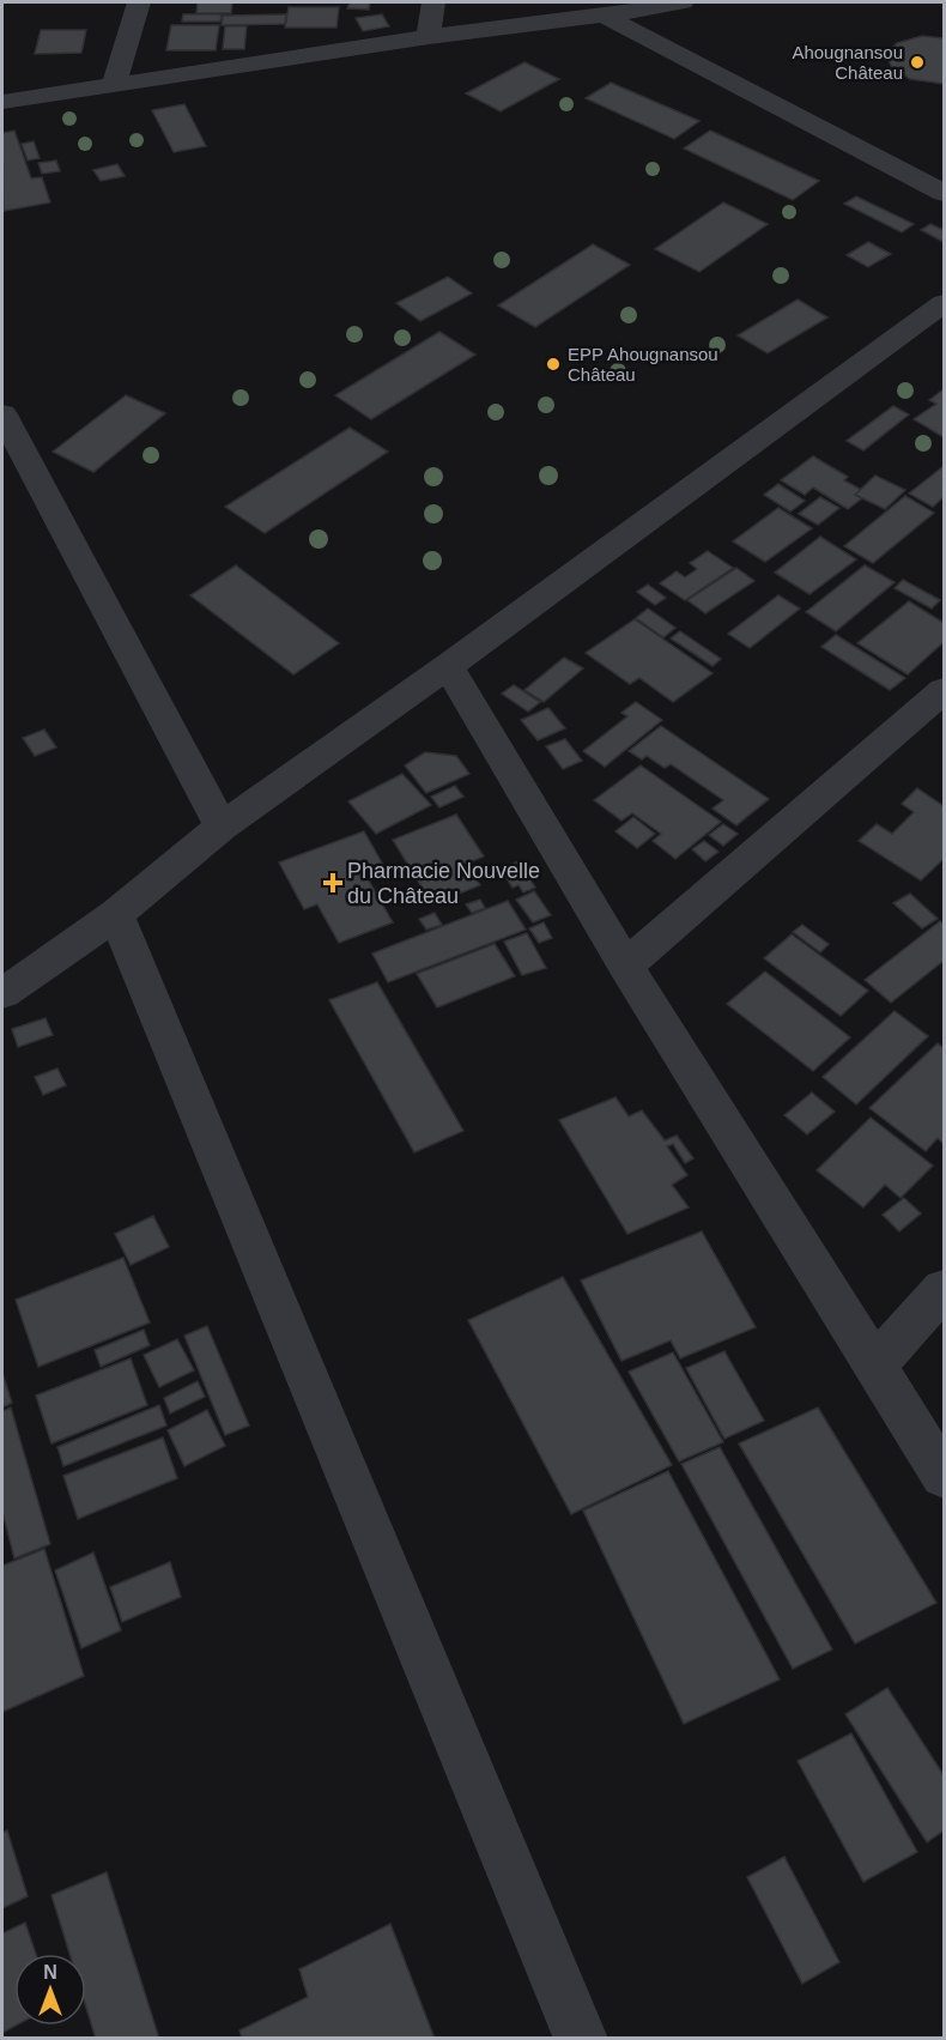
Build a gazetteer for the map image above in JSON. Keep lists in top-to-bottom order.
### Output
{
  "places": {
    "other": ["Ahougnansou Château", "EPP Ahougnansou Château"],
    "health": ["Pharmacie Nouvelle du Château"]
  },
  "north": "top"
}
